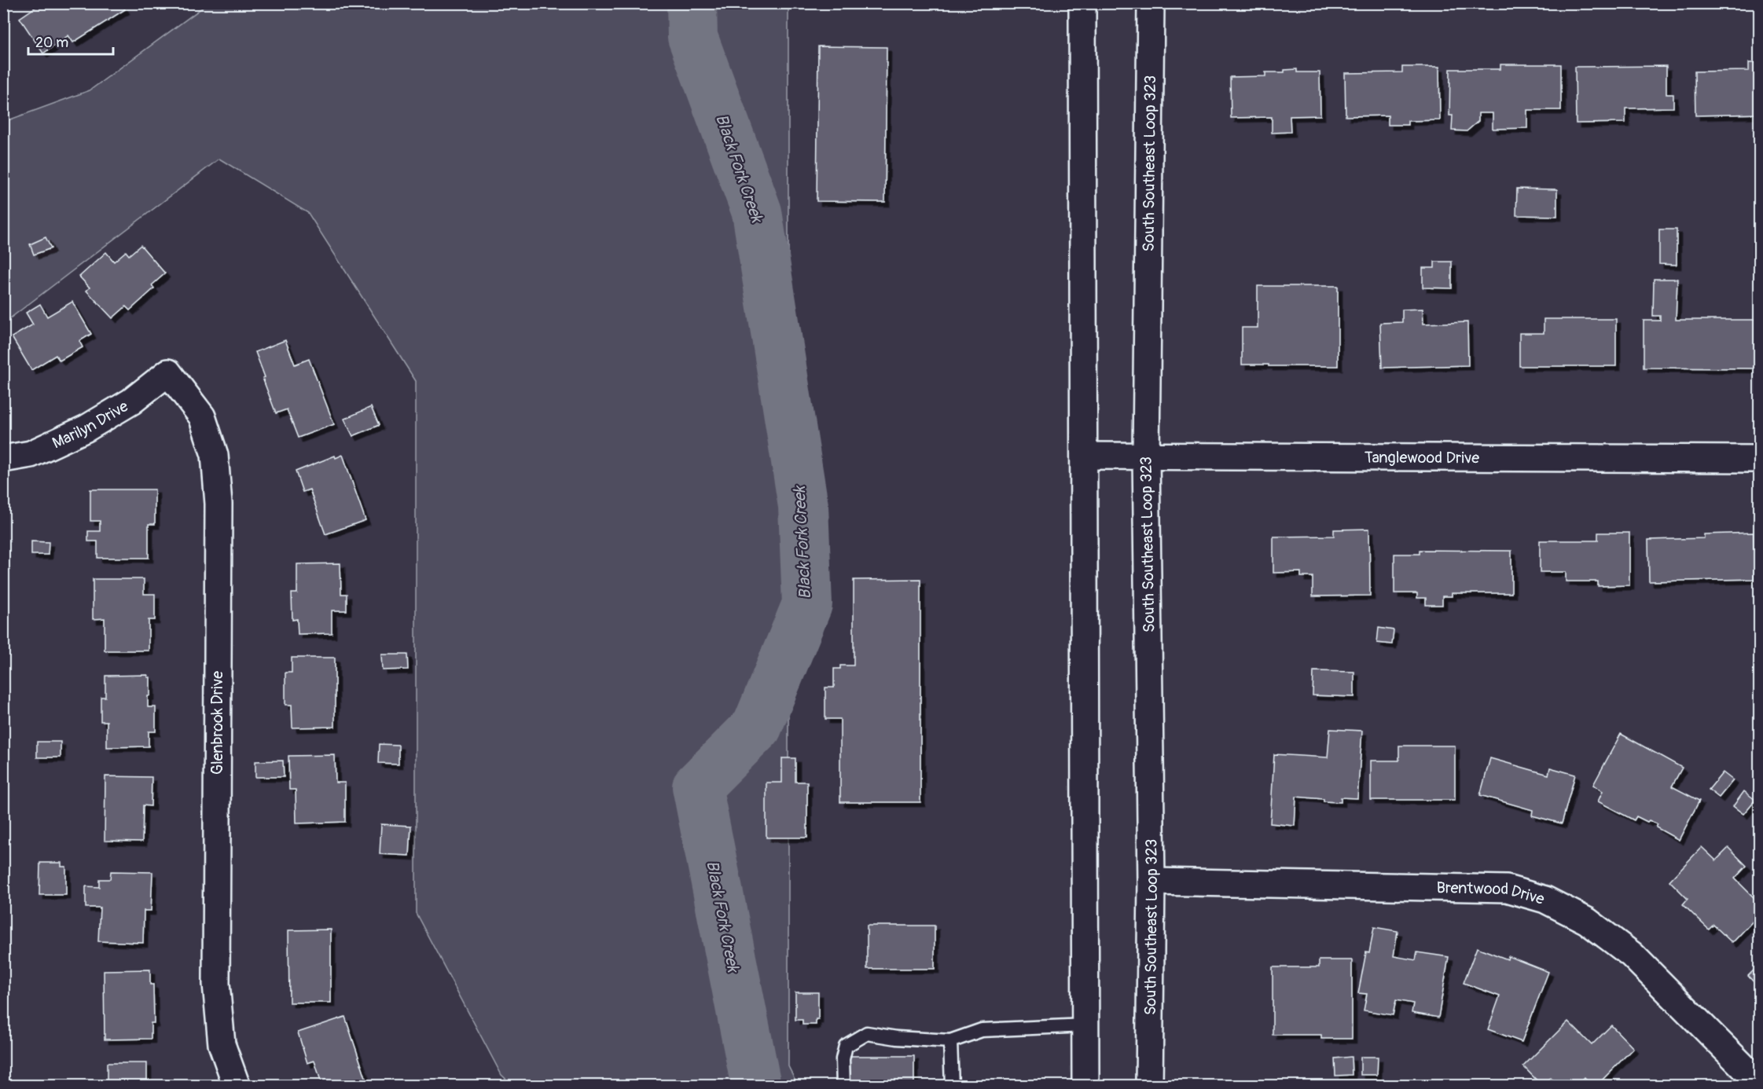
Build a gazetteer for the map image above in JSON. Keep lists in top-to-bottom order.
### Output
{
  "streets": {
    "main road": [
      "South Southeast Loop 323",
      "Marilyn Drive",
      "Tanglewood Drive",
      "Glenbrook Drive",
      "Brentwood Drive"
    ]
  },
  "crossings": [
    ["South Southeast Loop 323", "Tanglewood Drive"],
    ["South Southeast Loop 323", "Brentwood Drive"],
    ["Marilyn Drive", "Glenbrook Drive"]
  ],
  "water": ["Black Fork Creek"],
  "scale_bar": "20 m"
}
